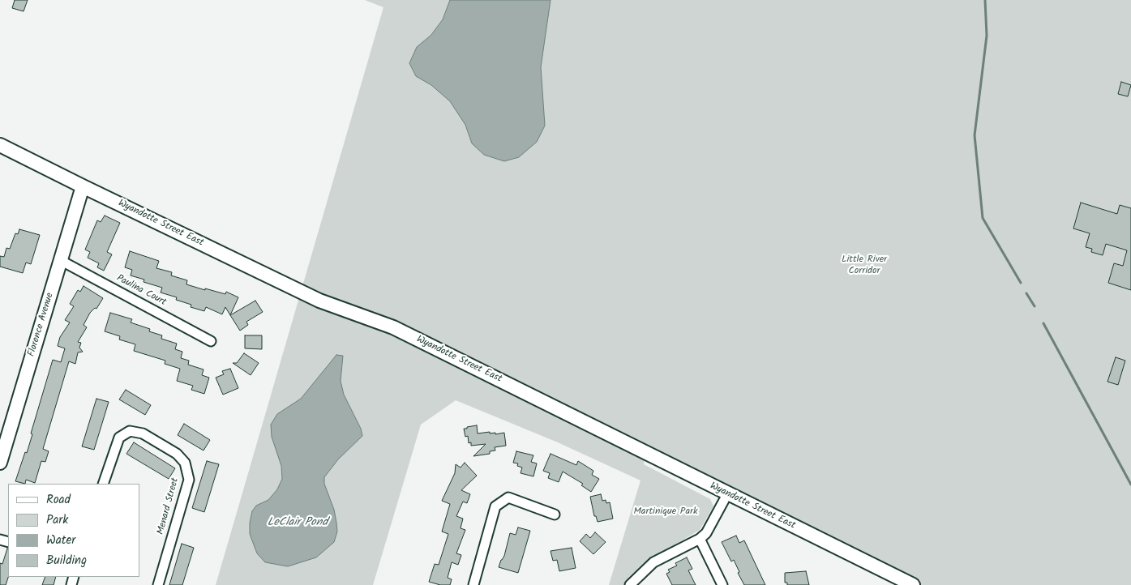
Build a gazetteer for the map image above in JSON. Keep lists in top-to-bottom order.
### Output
{
  "streets": {
    "street": [
      "Wyandotte Street East",
      "Paulina Court",
      "Florence Avenue",
      "Menard Street"
    ]
  },
  "crossings": [
    ["Wyandotte Street East", "Florence Avenue"],
    ["Paulina Court", "Florence Avenue"]
  ],
  "water": ["LeClair Pond"],
  "parks": ["Little River Corridor", "Martinique Park"],
  "legend": [
    "Road",
    "Park",
    "Water",
    "Building"
  ]
}
